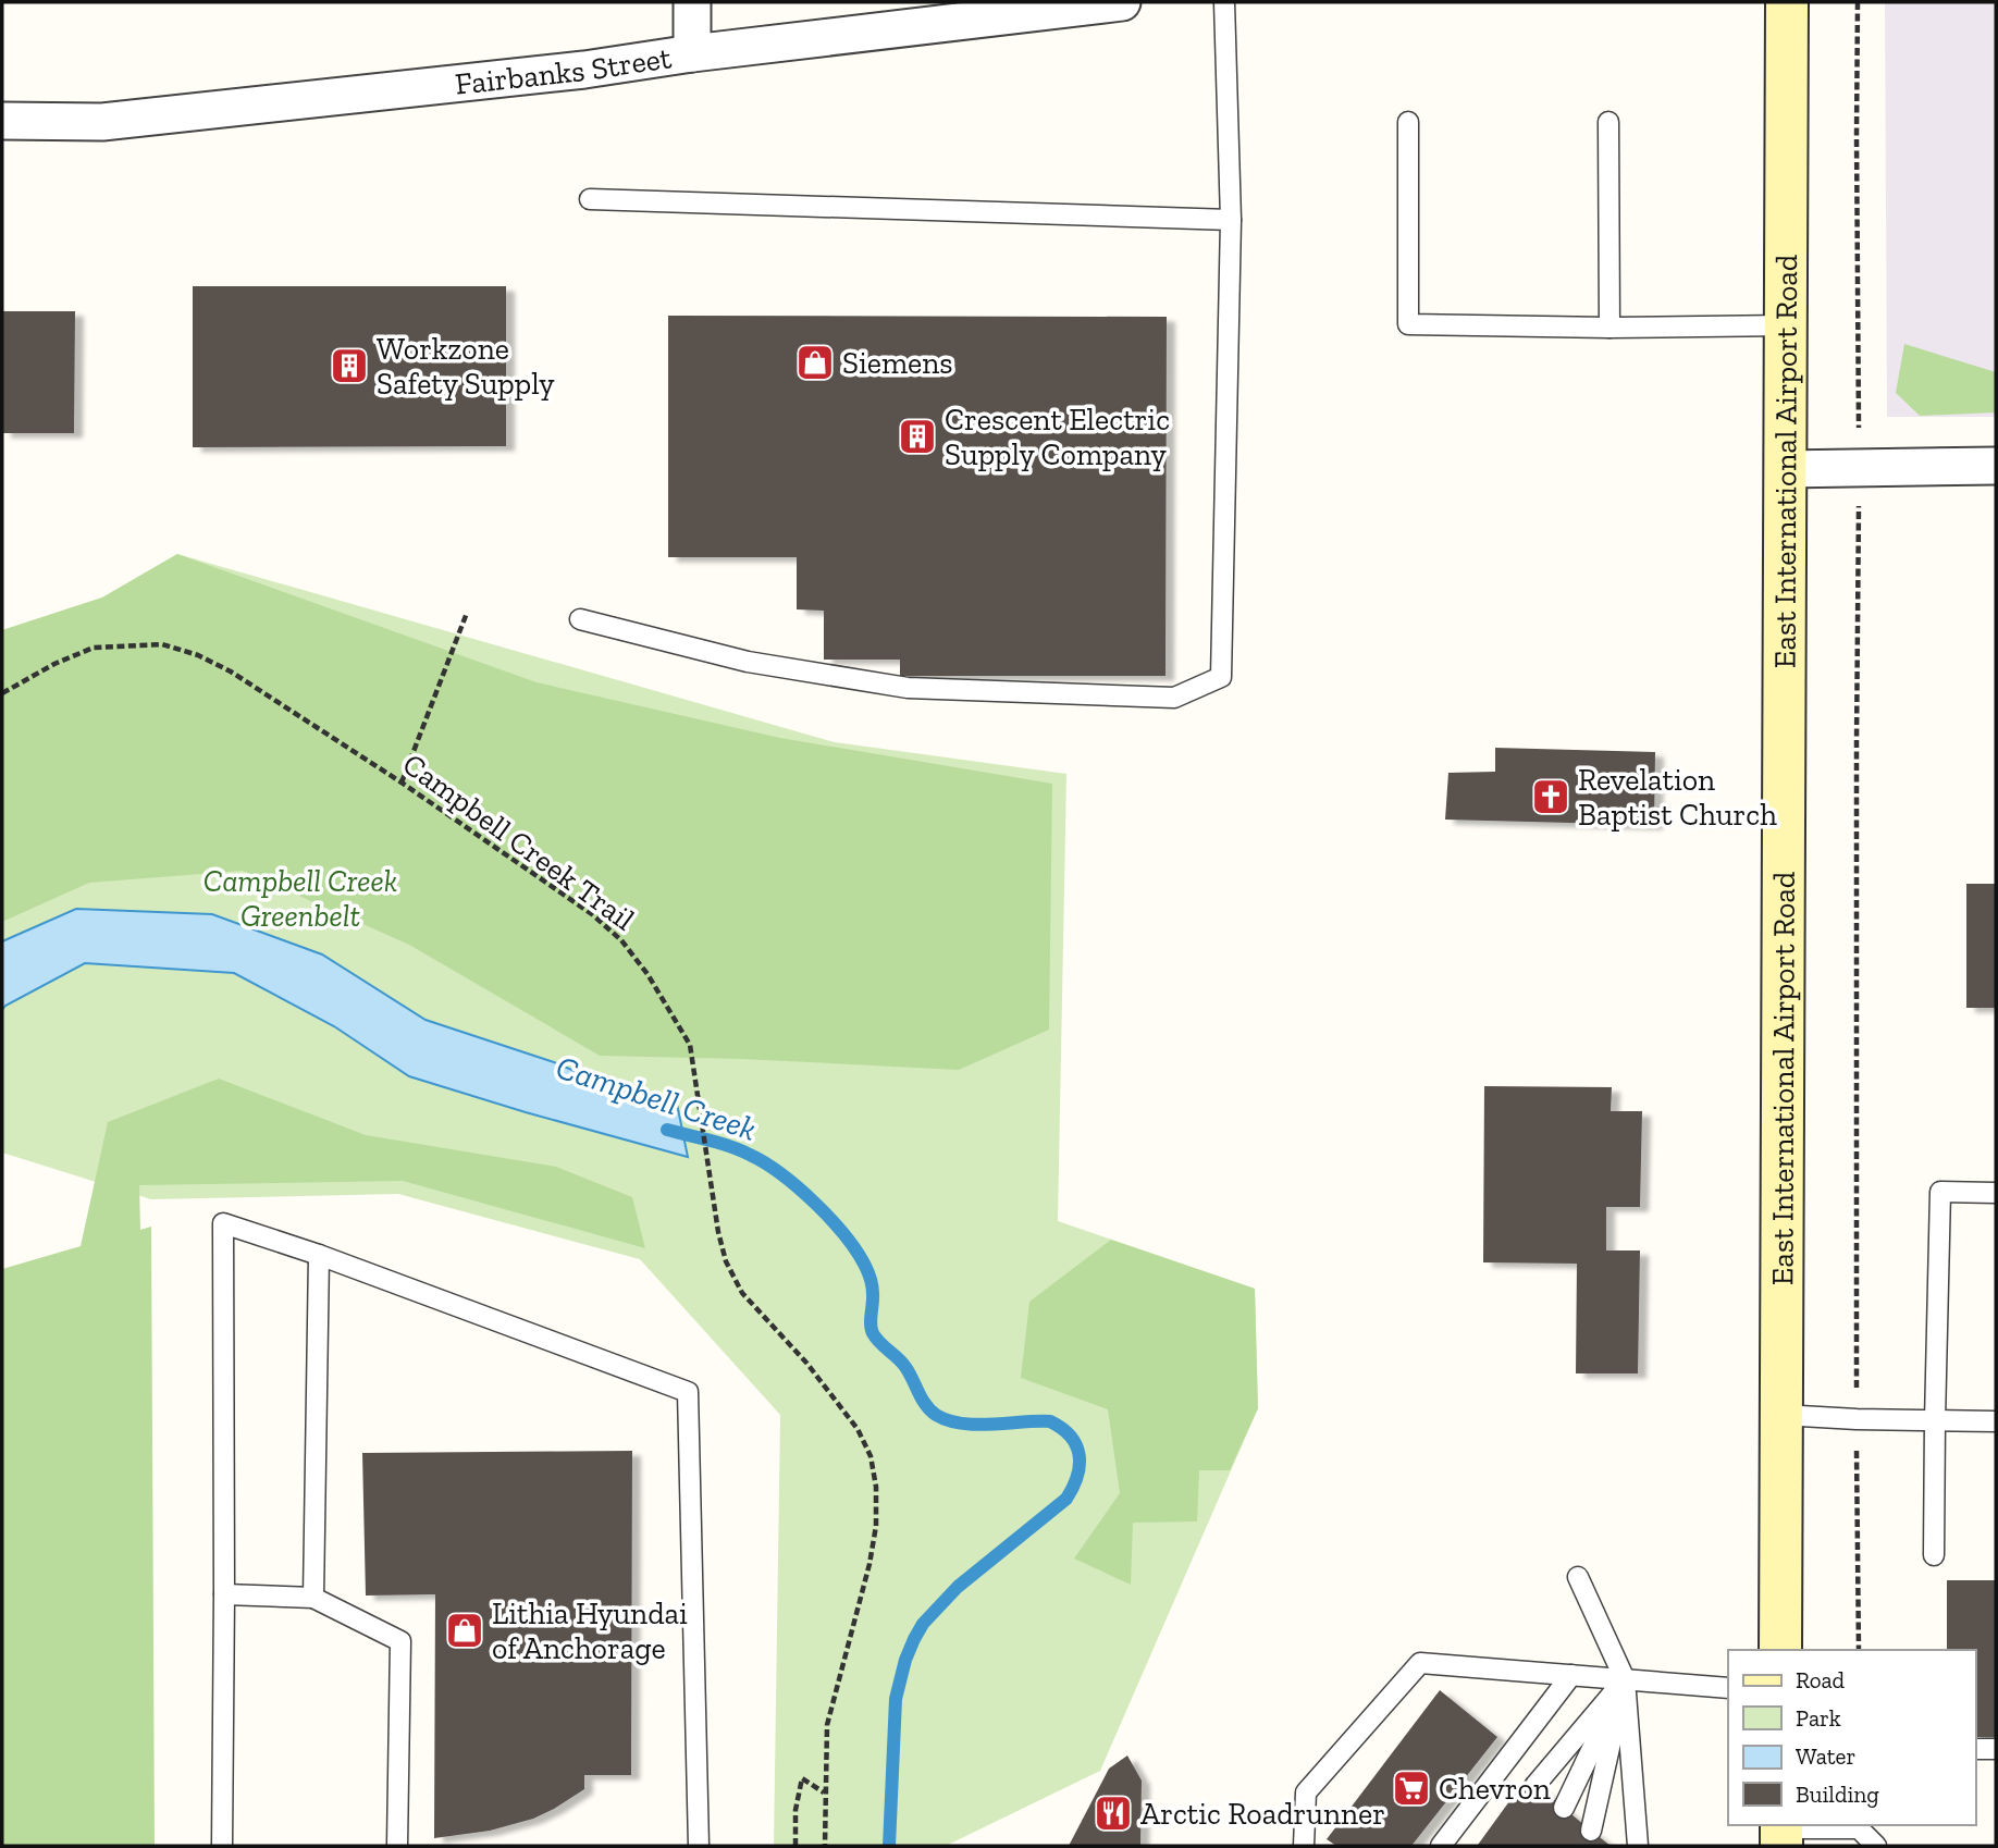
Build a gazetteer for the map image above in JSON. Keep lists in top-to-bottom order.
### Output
{
  "streets": {
    "main road": ["East International Airport Road"],
    "street": ["Fairbanks Street"],
    "path": ["Campbell Creek Trail"]
  },
  "water": ["Campbell Creek"],
  "parks": ["Campbell Creek Greenbelt"],
  "places": {
    "shop": ["Siemens", "Lithia Hyundai of Anchorage"],
    "building": ["Workzone Safety Supply", "Crescent Electric Supply Company"],
    "church": ["Revelation Baptist Church"],
    "supermarket": ["Chevron"],
    "restaurant": ["Arctic Roadrunner"]
  },
  "legend": [
    "Road",
    "Park",
    "Water",
    "Building"
  ]
}
